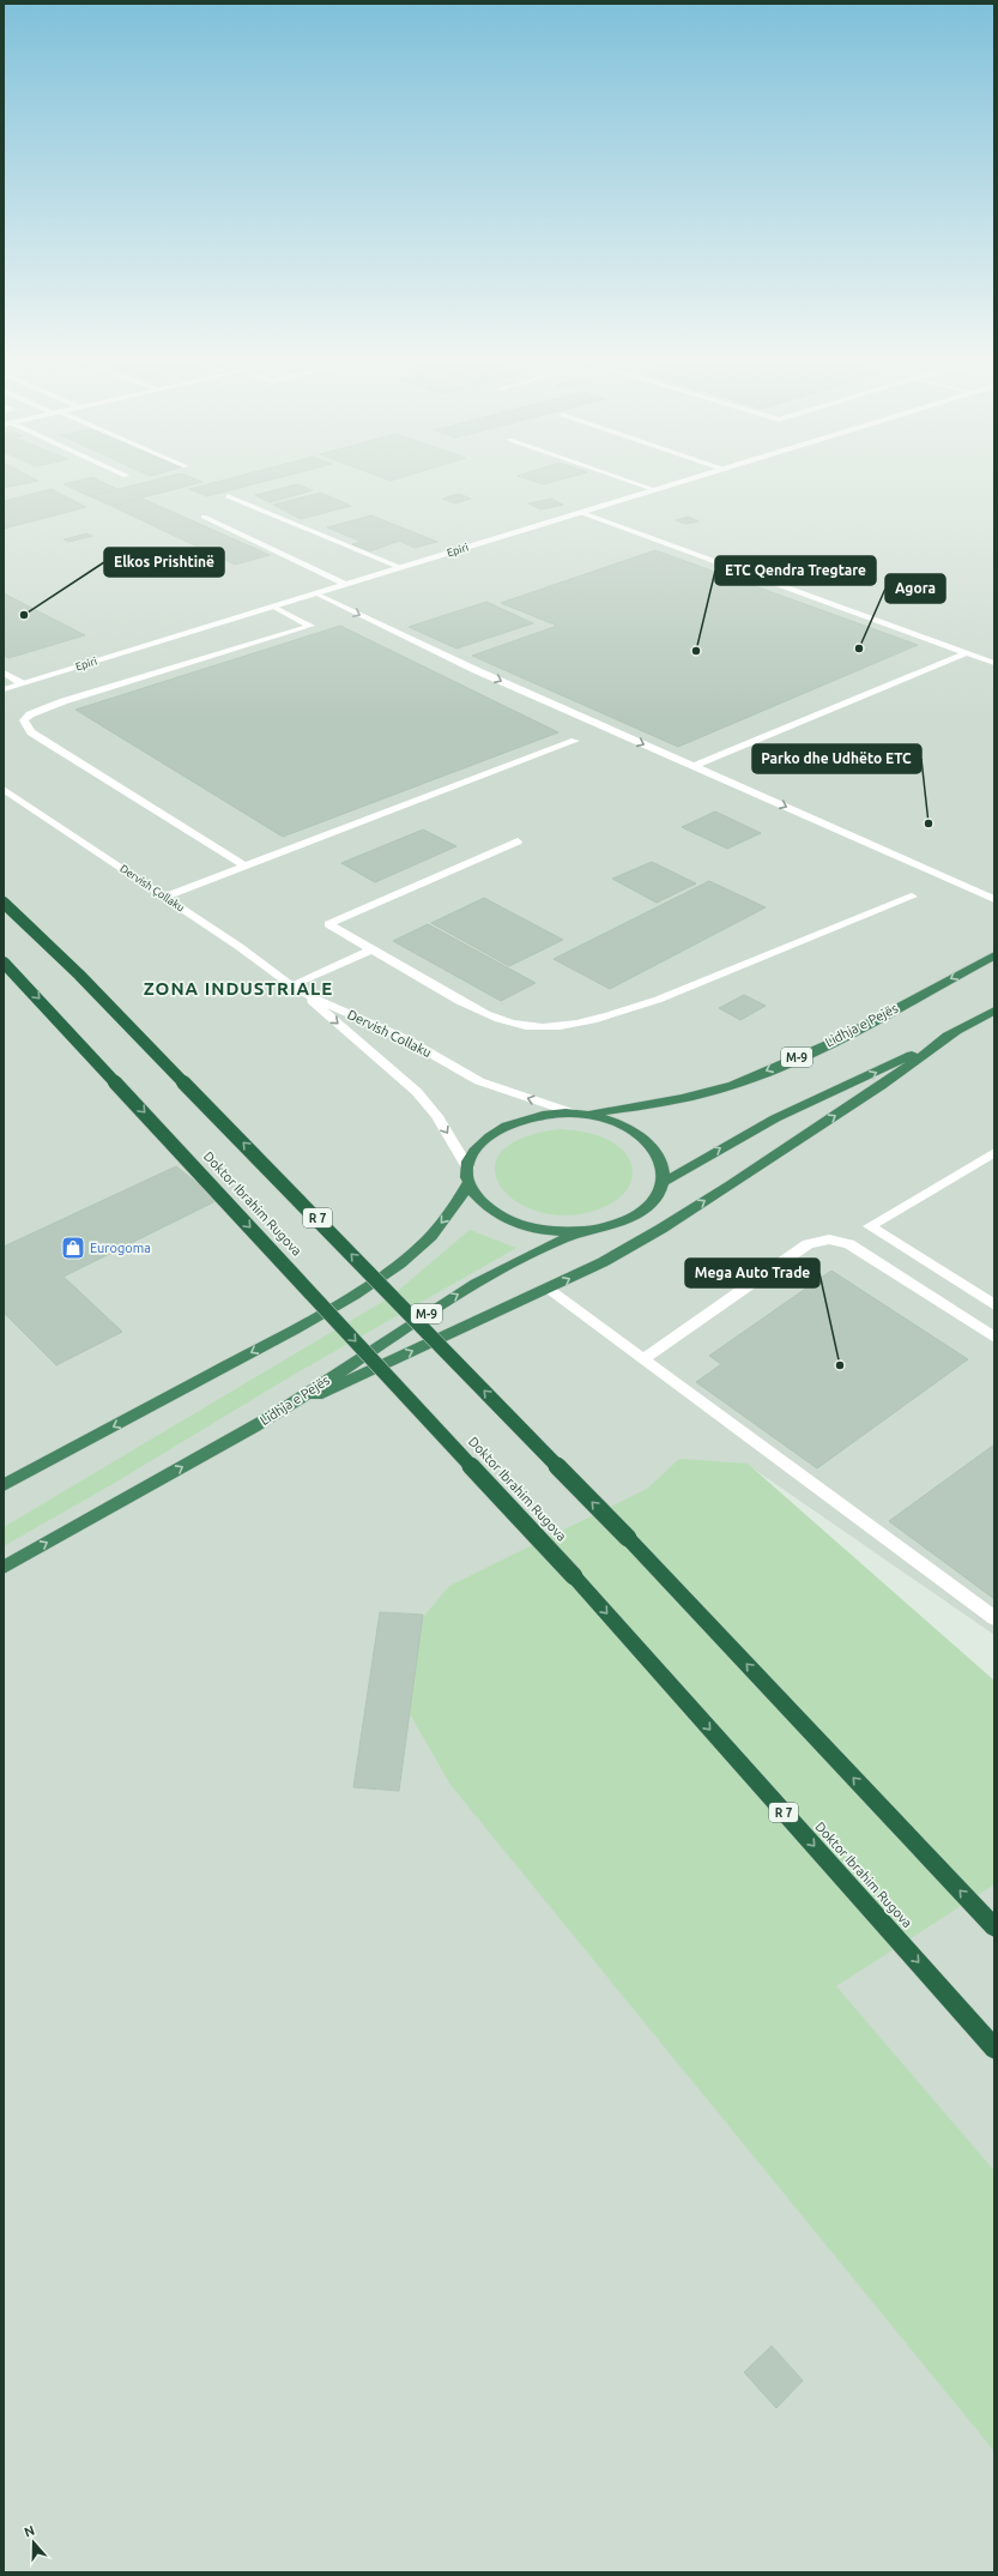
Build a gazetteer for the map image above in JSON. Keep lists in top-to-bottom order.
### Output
{
  "streets": {
    "highway": [
      "Lidhja e Pejës",
      "M-9",
      "Doktor Ibrahim Rugova",
      "R 7"
    ],
    "street": ["Epiri", "Dervish Çollaku", "Dervish Collaku"]
  },
  "crossings": [
    ["Dervish Çollaku", "Dervish Collaku"],
    ["Lidhja e Pejës", "Dervish Collaku"]
  ],
  "districts": ["ZONA INDUSTRIALE"],
  "places": {
    "other": [
      "Elkos Prishtinë",
      "Agora",
      "ETC Qendra Tregtare",
      "Parko dhe Udhëto ETC",
      "Mega Auto Trade"
    ],
    "shop": ["Eurogoma"]
  },
  "north": "top"
}
